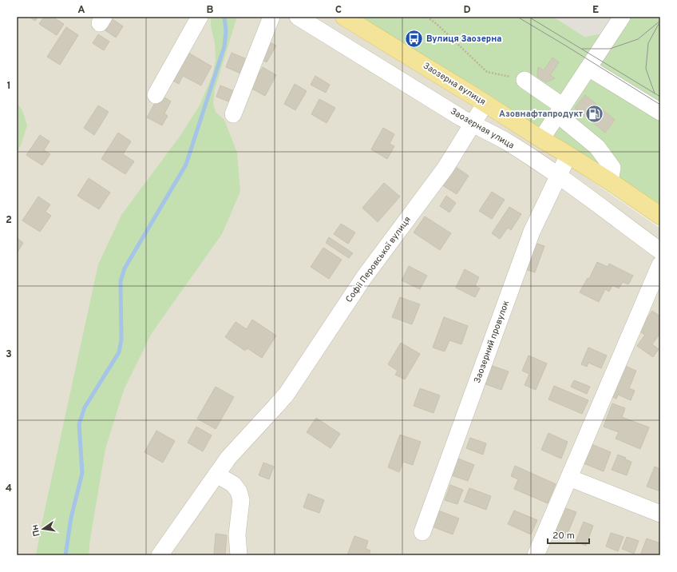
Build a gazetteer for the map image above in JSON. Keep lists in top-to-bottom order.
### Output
{
  "streets": {
    "main road": ["Заозерна вулиця"],
    "street": ["Заозерная улица", "Софіі Перовської вулиця", "Заозерний провулок"]
  },
  "crossings": [
    ["Заозерна вулиця", "Софіі Перовської вулиця"],
    ["Заозерна вулиця", "Заозерний провулок"],
    ["Заозерная улица", "Софіі Перовської вулиця"],
    ["Заозерная улица", "Заозерний провулок"]
  ],
  "places": {
    "bus stop": ["Вулиця Заозерна"],
    "fuel station": ["Азовнафтапродукт"]
  },
  "scale_bar": "20 m",
  "north": "left",
  "grid": {
    "columns": [
      "A",
      "B",
      "C",
      "D",
      "E"
    ],
    "rows": [
      "1",
      "2",
      "3",
      "4"
    ]
  }
}
